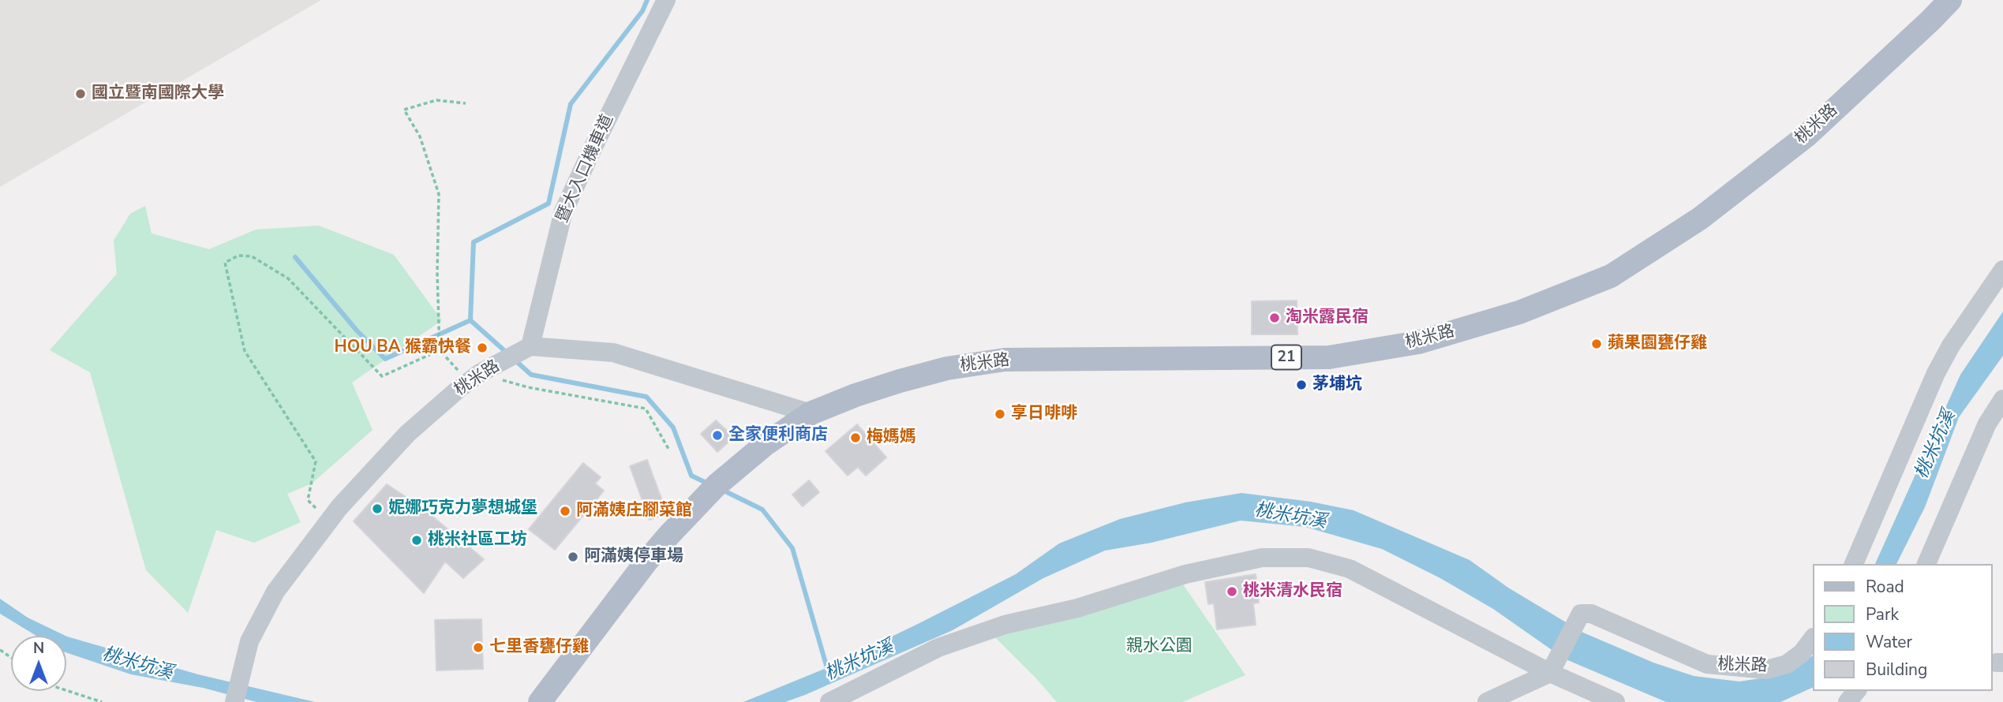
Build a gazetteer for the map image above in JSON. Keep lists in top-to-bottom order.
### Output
{
  "streets": {
    "main road": ["桃米路", "21"],
    "street": ["暨大入口機車道"]
  },
  "crossings": [
    ["桃米路", "暨大入口機車道"]
  ],
  "water": ["桃米坑溪"],
  "parks": ["親水公園"],
  "places": [
    "國立暨南國際大學",
    "淘米露民宿",
    "蘋果園甕仔雞",
    "HOU BA 猴霸快餐",
    "茅埔坑",
    "享日啡啡",
    "全家便利商店",
    "梅媽媽",
    "妮娜巧克力夢想城堡",
    "阿滿姨庄腳菜館",
    "桃米社區工坊",
    "阿滿姨停車場",
    "桃米清水民宿",
    "七里香甕仔雞"
  ],
  "legend": [
    "Road",
    "Park",
    "Water",
    "Building"
  ],
  "north": "top"
}
